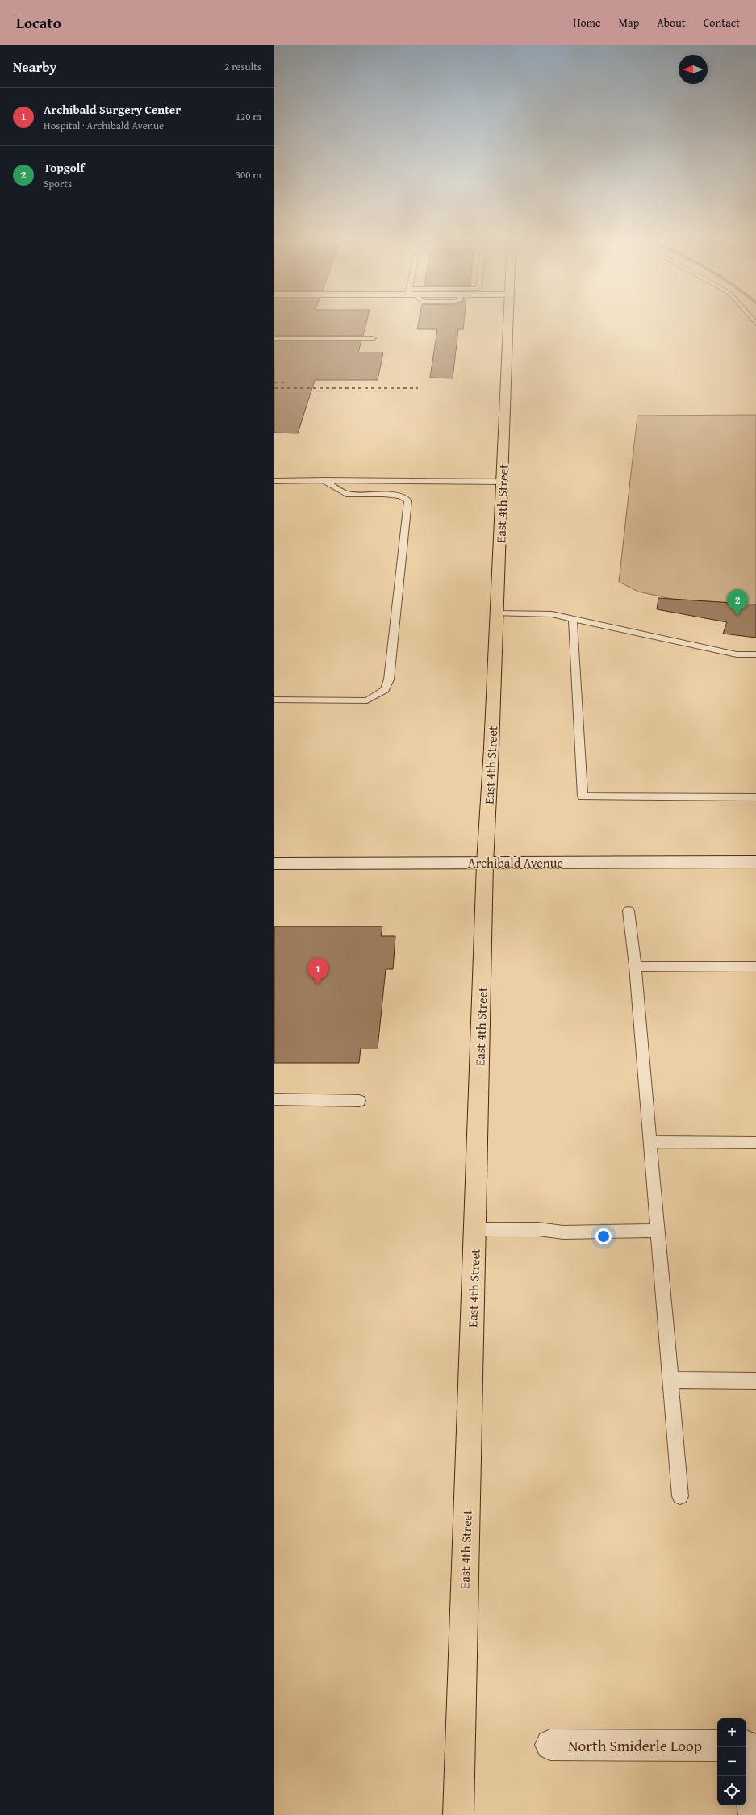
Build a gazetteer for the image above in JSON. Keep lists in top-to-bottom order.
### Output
{
  "streets": {
    "main road": ["East 4th Street"],
    "street": ["Archibald Avenue", "North Smiderle Loop"]
  },
  "crossings": [
    ["East 4th Street", "Archibald Avenue"]
  ],
  "north": "left",
  "page": {
    "header": "Locato",
    "nav": [
      "Home",
      "Map",
      "About",
      "Contact"
    ],
    "heading": ["Nearby", "2 results"],
    "list": [
      {
        "mark": "1",
        "name": "Archibald Surgery Center",
        "note": "Hospital · Archibald Avenue",
        "value": "120 m"
      },
      {
        "mark": "2",
        "name": "Topgolf",
        "note": "Sports",
        "value": "300 m"
      }
    ],
    "pins": ["2", "1"],
    "map_buttons": ["+", "−"]
  }
}
